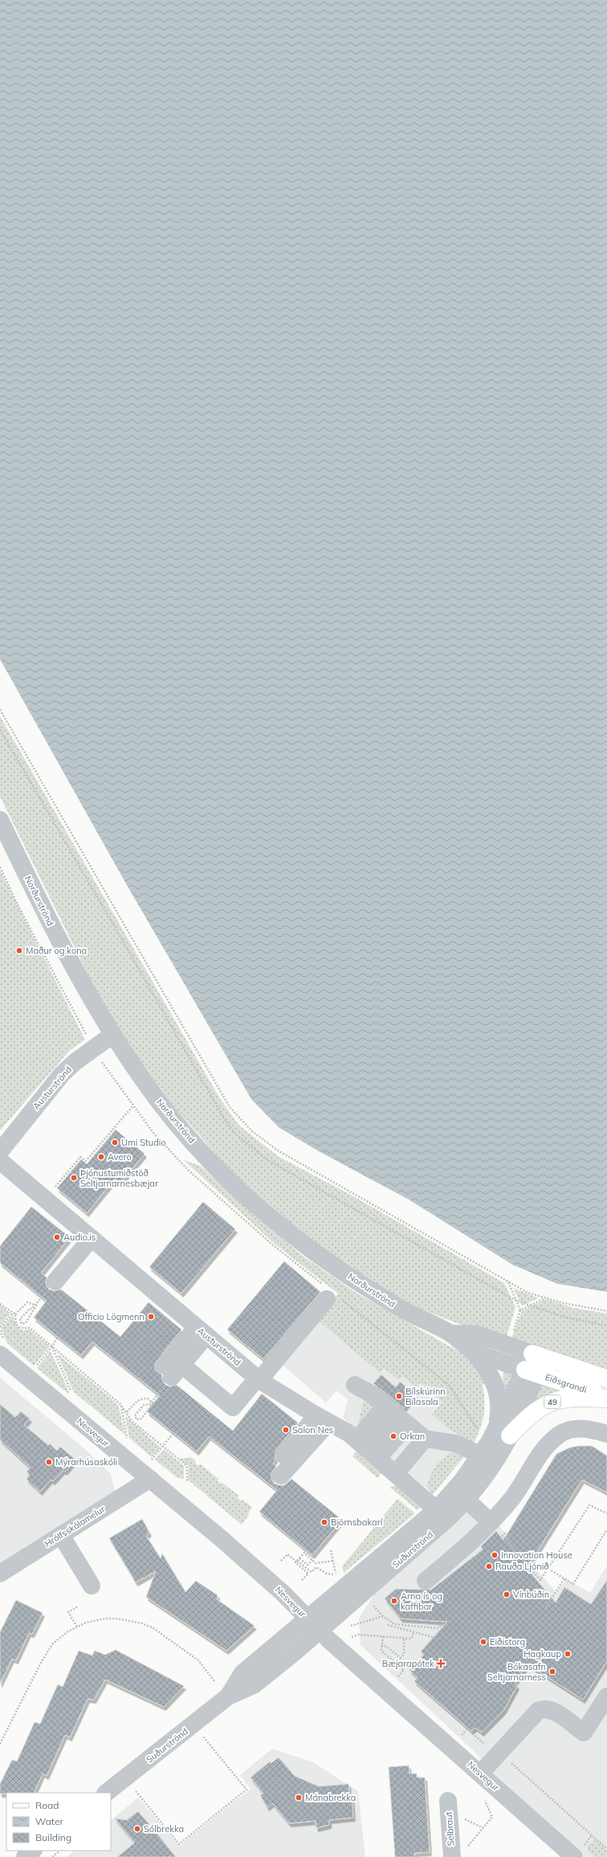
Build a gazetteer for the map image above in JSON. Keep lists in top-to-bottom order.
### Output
{
  "streets": {
    "main road": ["Eiðsgrandi", "49"],
    "street": [
      "Norðurströnd",
      "Austurströnd",
      "Nesvegur",
      "Hrólfsskálamelur",
      "Suðurströnd",
      "Selbraut"
    ]
  },
  "crossings": [
    ["Norðurströnd", "Austurströnd"],
    ["Norðurströnd", "Eiðsgrandi"],
    ["Norðurströnd", "Suðurströnd"],
    ["Austurströnd", "Suðurströnd"],
    ["Eiðsgrandi", "49"],
    ["Eiðsgrandi", "Suðurströnd"],
    ["49", "Suðurströnd"],
    ["Nesvegur", "Hrólfsskálamelur"],
    ["Nesvegur", "Suðurströnd"]
  ],
  "places": {
    "other": [
      "Maður og kona",
      "Umi Studio",
      "Avero",
      "Þjónustumiðstöð Seltjarnarnesbæjar",
      "Audio.is",
      "Officio Lögmenn",
      "Bílskúrinn Bílasala",
      "Salon Nes",
      "Orkan",
      "Mýrarhúsaskóli",
      "Björnsbakarí",
      "Innovation House",
      "Rauða Ljónið",
      "Vínbúðin",
      "Arna ís og kaffibar",
      "Eiðistorg",
      "Hagkaup",
      "Bókasafn Seltjarnarness",
      "Mánabrekka",
      "Sólbrekka"
    ],
    "health": ["Bæjarapótek"]
  },
  "legend": ["Road", "Water", "Building"]
}
